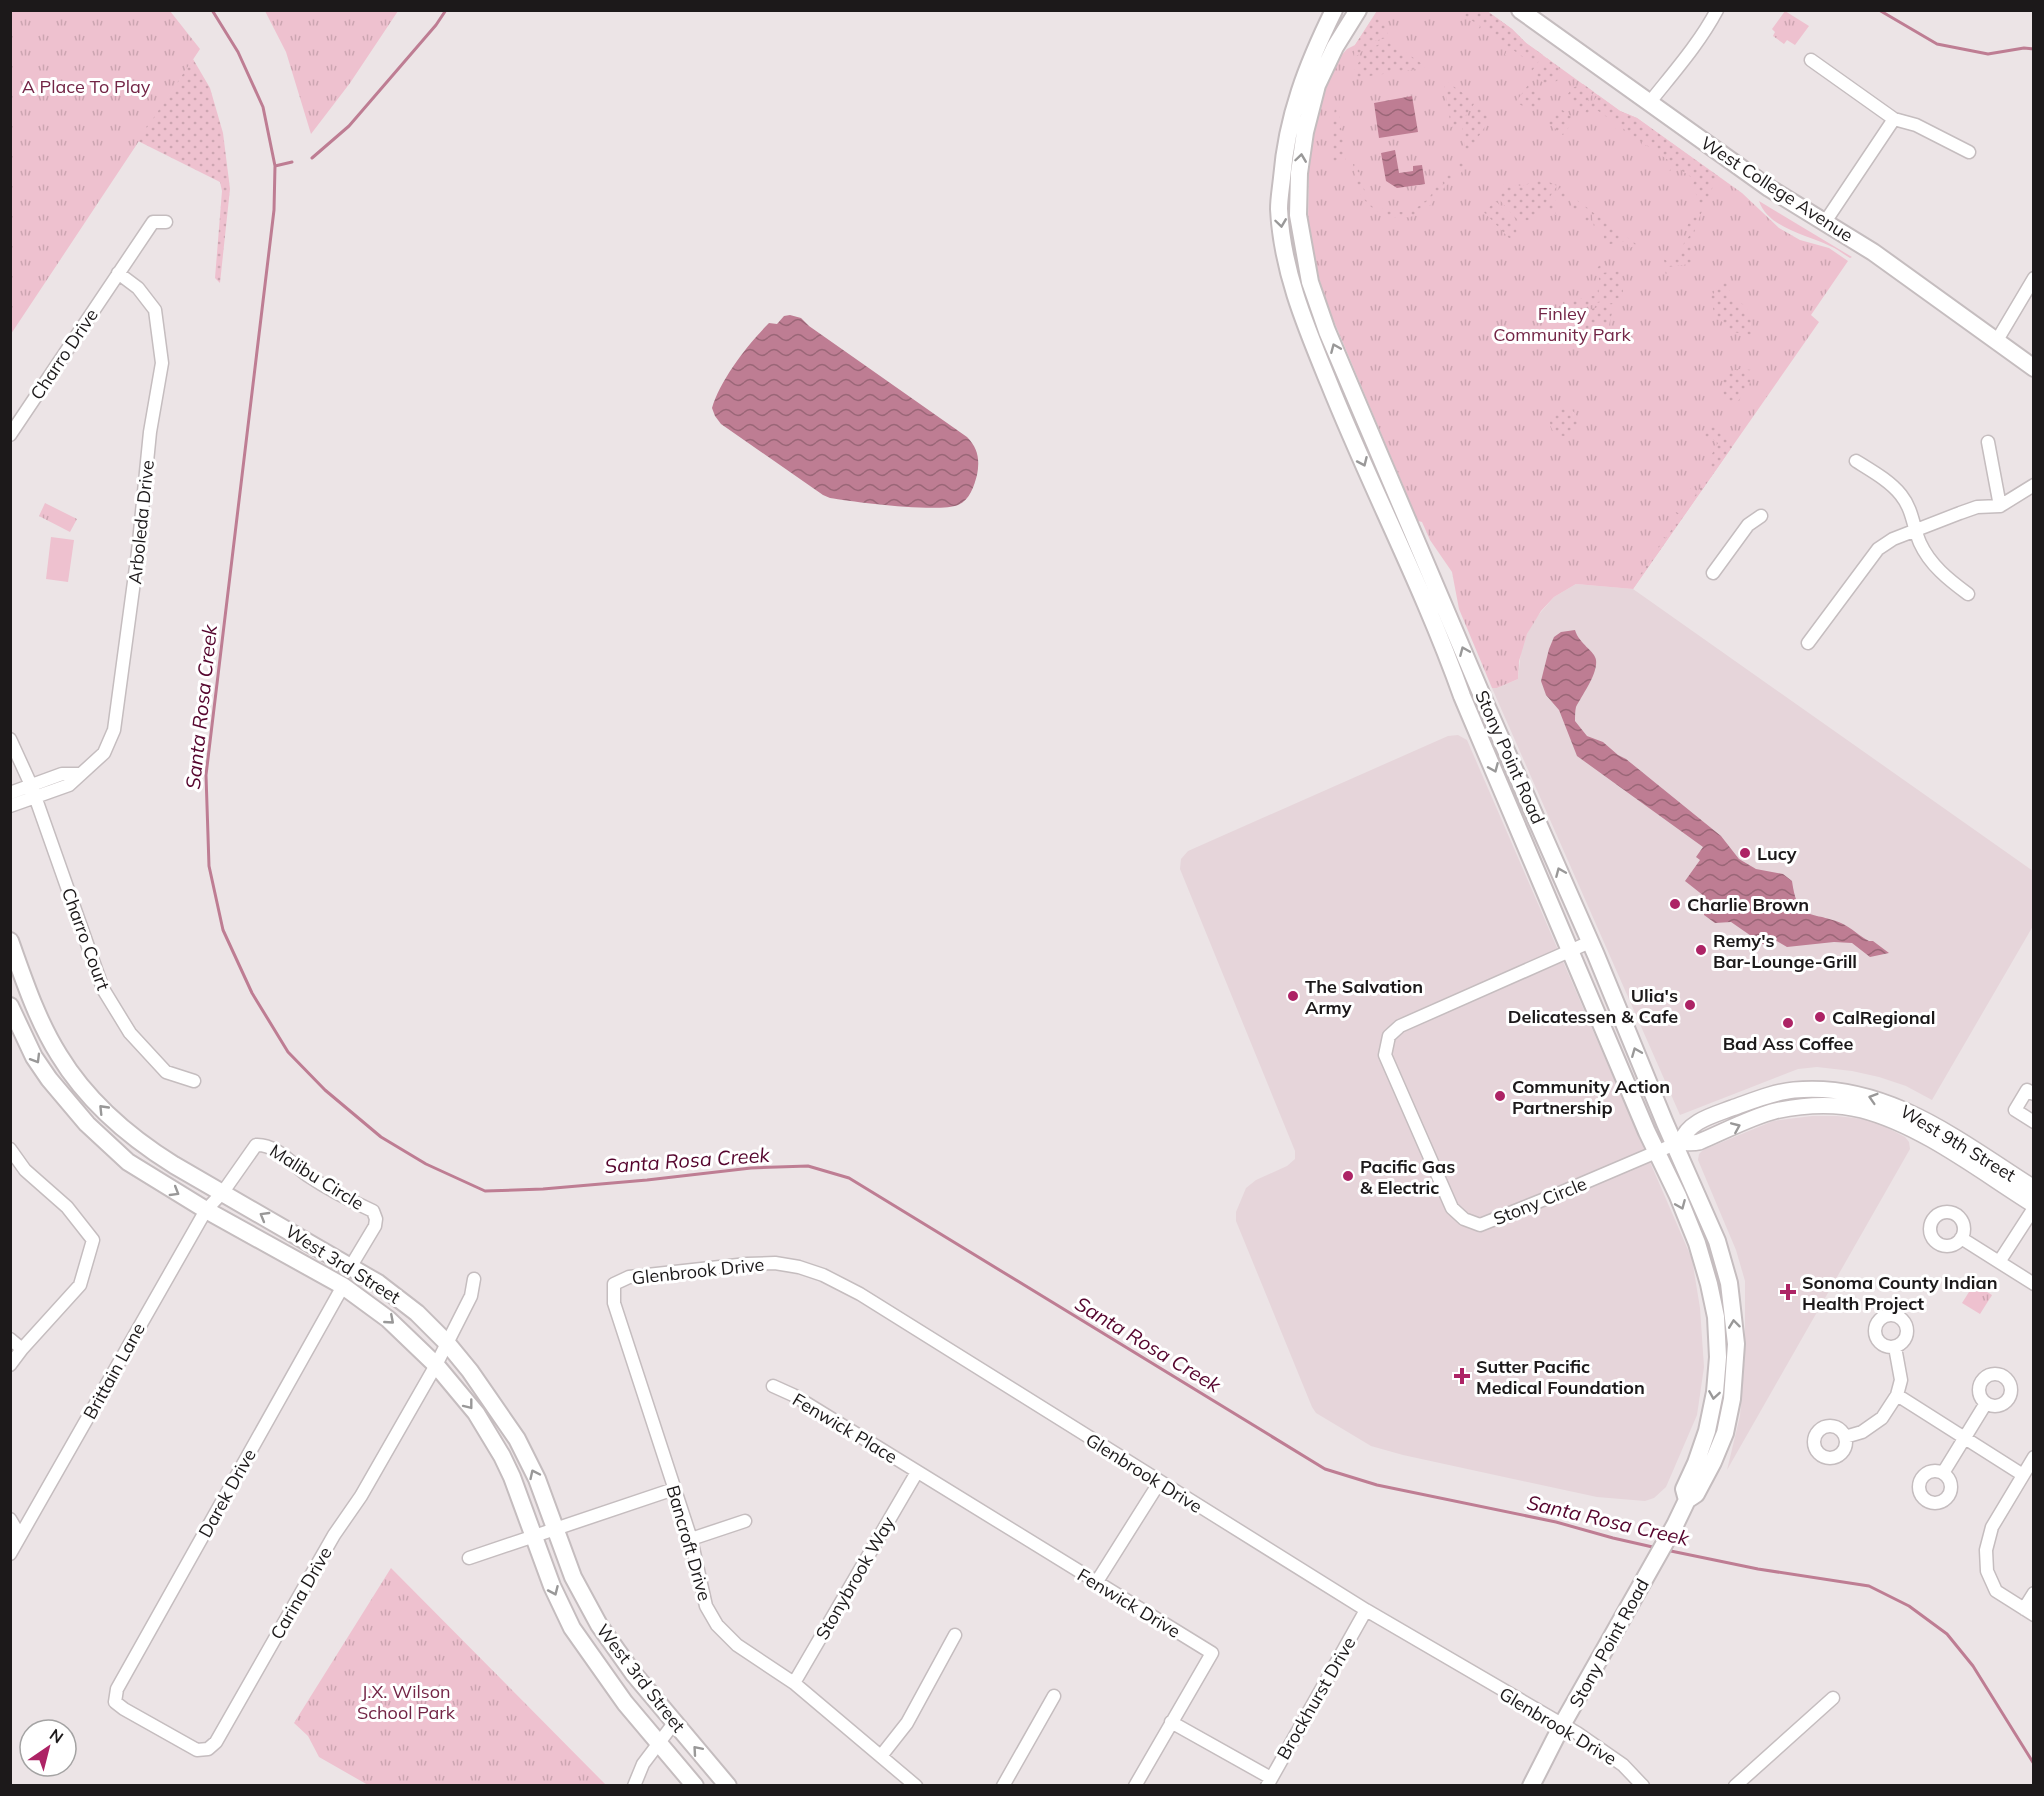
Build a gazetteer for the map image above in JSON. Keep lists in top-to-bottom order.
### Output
{
  "streets": {
    "main road": ["West College Avenue", "Stony Point Road", "West 3rd Street"],
    "street": [
      "Charro Drive",
      "Arboleda Drive",
      "Charro Court",
      "West 9th Street",
      "Malibu Circle",
      "Stony Circle",
      "Glenbrook Drive",
      "Brittain Lane",
      "Fenwick Place",
      "Darek Drive",
      "Bancroft Drive",
      "Stonybrook Way",
      "Carina Drive",
      "Fenwick Drive",
      "Brockhurst Drive"
    ]
  },
  "crossings": [
    ["Charro Drive", "Arboleda Drive"],
    ["Arboleda Drive", "Charro Court"],
    ["Stony Point Road", "West 9th Street"],
    ["Stony Point Road", "Stony Circle"],
    ["Stony Point Road", "Glenbrook Drive"],
    ["West 9th Street", "Stony Circle"],
    ["Malibu Circle", "West 3rd Street"],
    ["Malibu Circle", "Brittain Lane"],
    ["West 3rd Street", "Brittain Lane"],
    ["West 3rd Street", "Darek Drive"],
    ["West 3rd Street", "Carina Drive"],
    ["Glenbrook Drive", "Bancroft Drive"],
    ["Glenbrook Drive", "Brockhurst Drive"],
    ["Fenwick Place", "Stonybrook Way"],
    ["Fenwick Place", "Fenwick Drive"],
    ["Darek Drive", "Carina Drive"],
    ["Bancroft Drive", "Stonybrook Way"],
    ["Stonybrook Way", "Fenwick Drive"]
  ],
  "water": ["Santa Rosa Creek"],
  "parks": ["A Place To Play", "Finley Community Park", "J.X. Wilson School Park"],
  "places": {
    "other": [
      "Lucy",
      "Charlie Brown",
      "Remy's Bar-Lounge-Grill",
      "The Salvation Army",
      "Ulia's Delicatessen & Cafe",
      "CalRegional",
      "Bad Ass Coffee",
      "Community Action Partnership",
      "Pacific Gas & Electric"
    ],
    "health": ["Sonoma County Indian Health Project", "Sutter Pacific Medical Foundation"]
  },
  "north": "top right"
}
